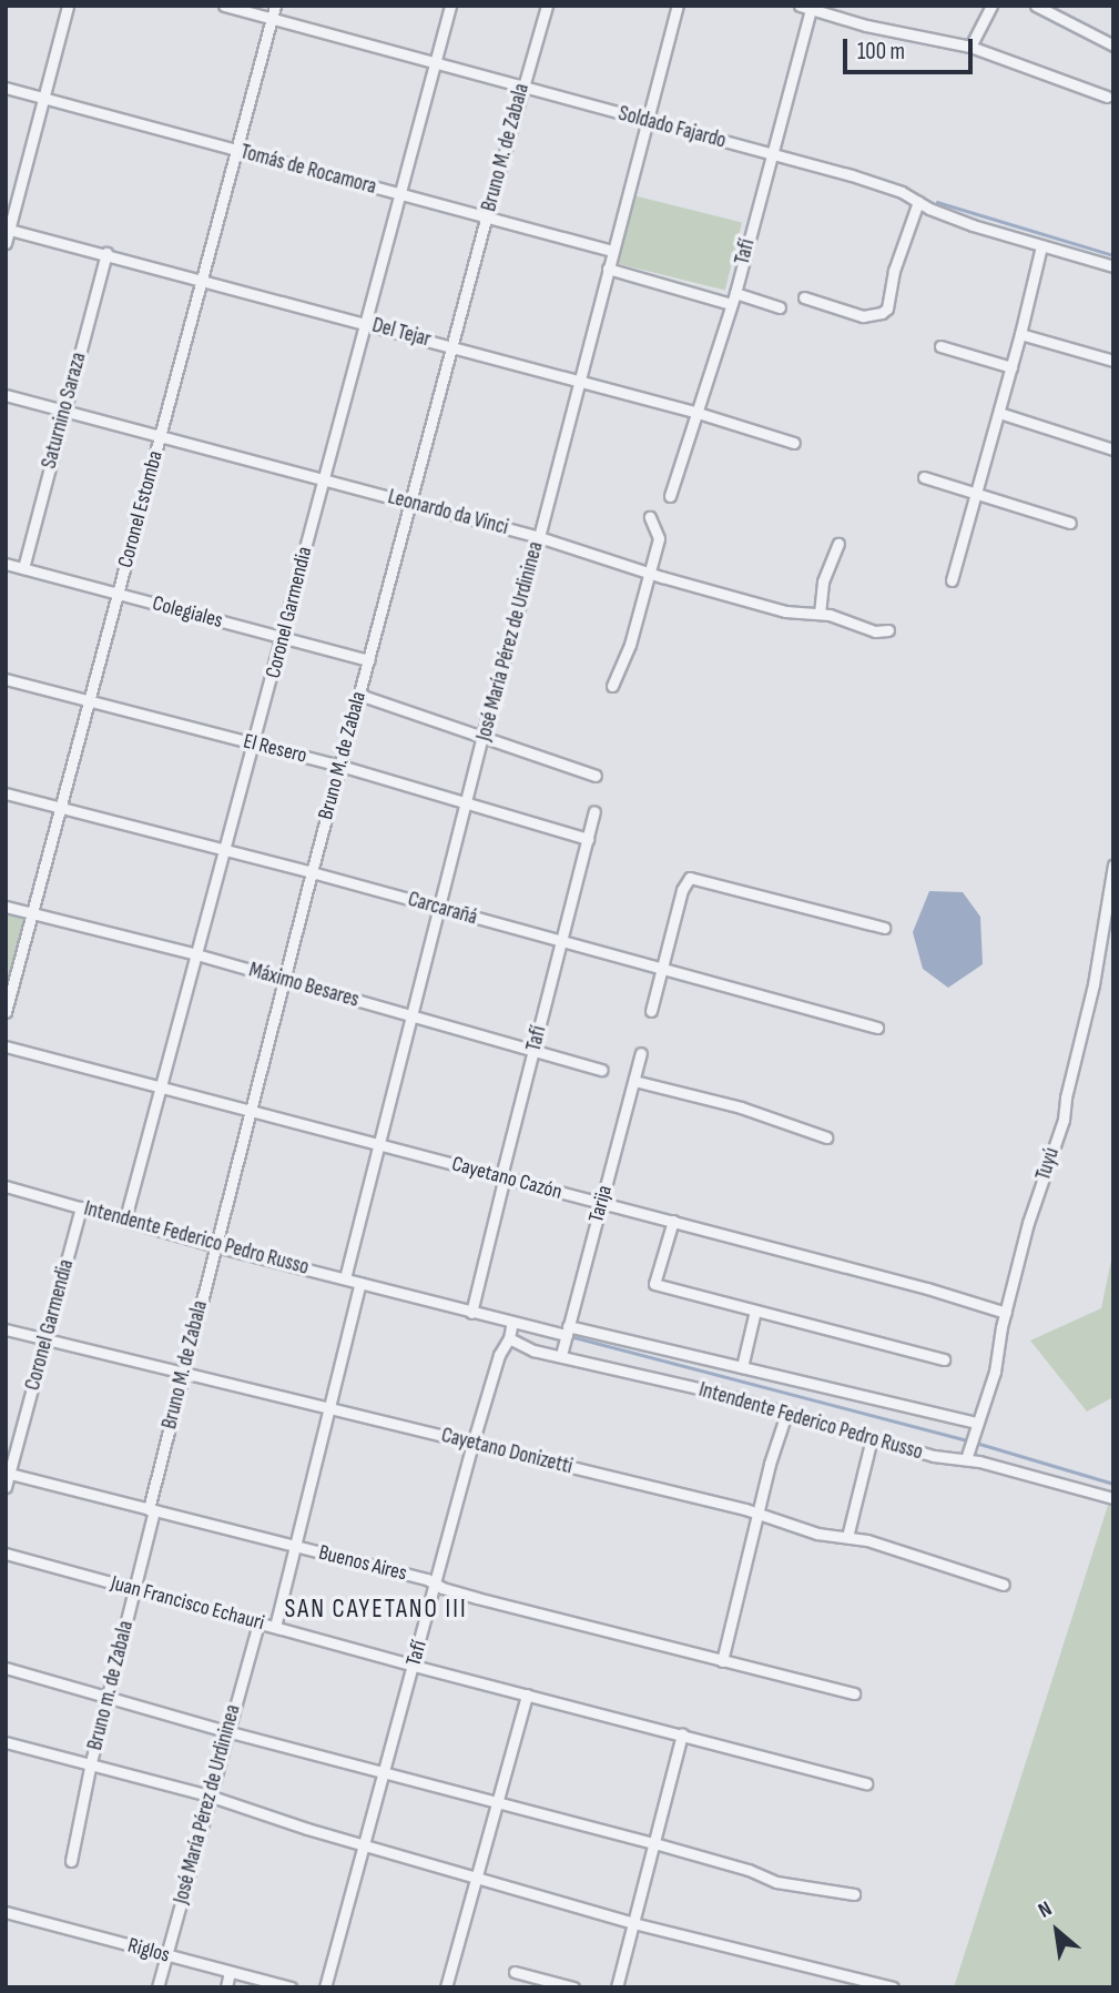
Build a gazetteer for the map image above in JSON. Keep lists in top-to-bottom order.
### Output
{
  "streets": {
    "street": [
      "Soldado Fajardo",
      "Bruno M. de Zabala",
      "Tomás de Rocamora",
      "Tafí",
      "Del Tejar",
      "Saturnino Saraza",
      "Coronel Estomba",
      "Leonardo da Vinci",
      "Colegiales",
      "Coronel Garmendia",
      "José María Pérez de Urdininea",
      "El Resero",
      "Carcarañá",
      "Máximo Besares",
      "Tuyú",
      "Cayetano Cazón",
      "Tarija",
      "Intendente Federico Pedro Russo",
      "Cayetano Donizetti",
      "Buenos Aires",
      "Juan Francisco Echauri",
      "Bruno m. de Zabala",
      "Riglos"
    ]
  },
  "crossings": [
    ["Soldado Fajardo", "Bruno M. de Zabala"],
    ["Soldado Fajardo", "Tafí"],
    ["Soldado Fajardo", "Coronel Estomba"],
    ["Soldado Fajardo", "Coronel Garmendia"],
    ["Soldado Fajardo", "José María Pérez de Urdininea"],
    ["Bruno M. de Zabala", "Tomás de Rocamora"],
    ["Bruno M. de Zabala", "Del Tejar"],
    ["Bruno M. de Zabala", "Leonardo da Vinci"],
    ["Bruno M. de Zabala", "Colegiales"],
    ["Bruno M. de Zabala", "El Resero"],
    ["Bruno M. de Zabala", "Carcarañá"],
    ["Bruno M. de Zabala", "Máximo Besares"],
    ["Bruno M. de Zabala", "Cayetano Cazón"],
    ["Bruno M. de Zabala", "Intendente Federico Pedro Russo"],
    ["Bruno M. de Zabala", "Cayetano Donizetti"],
    ["Bruno M. de Zabala", "Buenos Aires"],
    ["Bruno M. de Zabala", "Bruno m. de Zabala"],
    ["Tomás de Rocamora", "Coronel Estomba"],
    ["Tomás de Rocamora", "Coronel Garmendia"],
    ["Tomás de Rocamora", "José María Pérez de Urdininea"],
    ["Tafí", "Del Tejar"],
    ["Tafí", "El Resero"],
    ["Tafí", "Carcarañá"],
    ["Tafí", "Máximo Besares"],
    ["Tafí", "Cayetano Cazón"],
    ["Tafí", "Intendente Federico Pedro Russo"],
    ["Tafí", "Cayetano Donizetti"],
    ["Tafí", "Buenos Aires"],
    ["Tafí", "Juan Francisco Echauri"],
    ["Del Tejar", "Saturnino Saraza"],
    ["Del Tejar", "Coronel Estomba"],
    ["Del Tejar", "Coronel Garmendia"],
    ["Del Tejar", "José María Pérez de Urdininea"],
    ["Saturnino Saraza", "Leonardo da Vinci"],
    ["Saturnino Saraza", "Colegiales"],
    ["Coronel Estomba", "Leonardo da Vinci"],
    ["Coronel Estomba", "Colegiales"],
    ["Coronel Estomba", "El Resero"],
    ["Coronel Estomba", "Carcarañá"],
    ["Coronel Estomba", "Máximo Besares"],
    ["Leonardo da Vinci", "Coronel Garmendia"],
    ["Leonardo da Vinci", "José María Pérez de Urdininea"],
    ["Colegiales", "Coronel Garmendia"],
    ["Coronel Garmendia", "El Resero"],
    ["Coronel Garmendia", "Carcarañá"],
    ["Coronel Garmendia", "Máximo Besares"],
    ["Coronel Garmendia", "Cayetano Cazón"],
    ["Coronel Garmendia", "Intendente Federico Pedro Russo"],
    ["Coronel Garmendia", "Cayetano Donizetti"],
    ["Coronel Garmendia", "Buenos Aires"],
    ["José María Pérez de Urdininea", "El Resero"],
    ["José María Pérez de Urdininea", "Carcarañá"],
    ["José María Pérez de Urdininea", "Máximo Besares"],
    ["José María Pérez de Urdininea", "Cayetano Cazón"],
    ["José María Pérez de Urdininea", "Intendente Federico Pedro Russo"],
    ["José María Pérez de Urdininea", "Juan Francisco Echauri"],
    ["José María Pérez de Urdininea", "Riglos"],
    ["Tuyú", "Cayetano Cazón"],
    ["Tuyú", "Intendente Federico Pedro Russo"],
    ["Cayetano Cazón", "Tarija"],
    ["Tarija", "Intendente Federico Pedro Russo"],
    ["Buenos Aires", "Bruno m. de Zabala"],
    ["Juan Francisco Echauri", "Bruno m. de Zabala"]
  ],
  "districts": ["SAN CAYETANO III"],
  "scale_bar": "100 m",
  "north": "top left"
}
